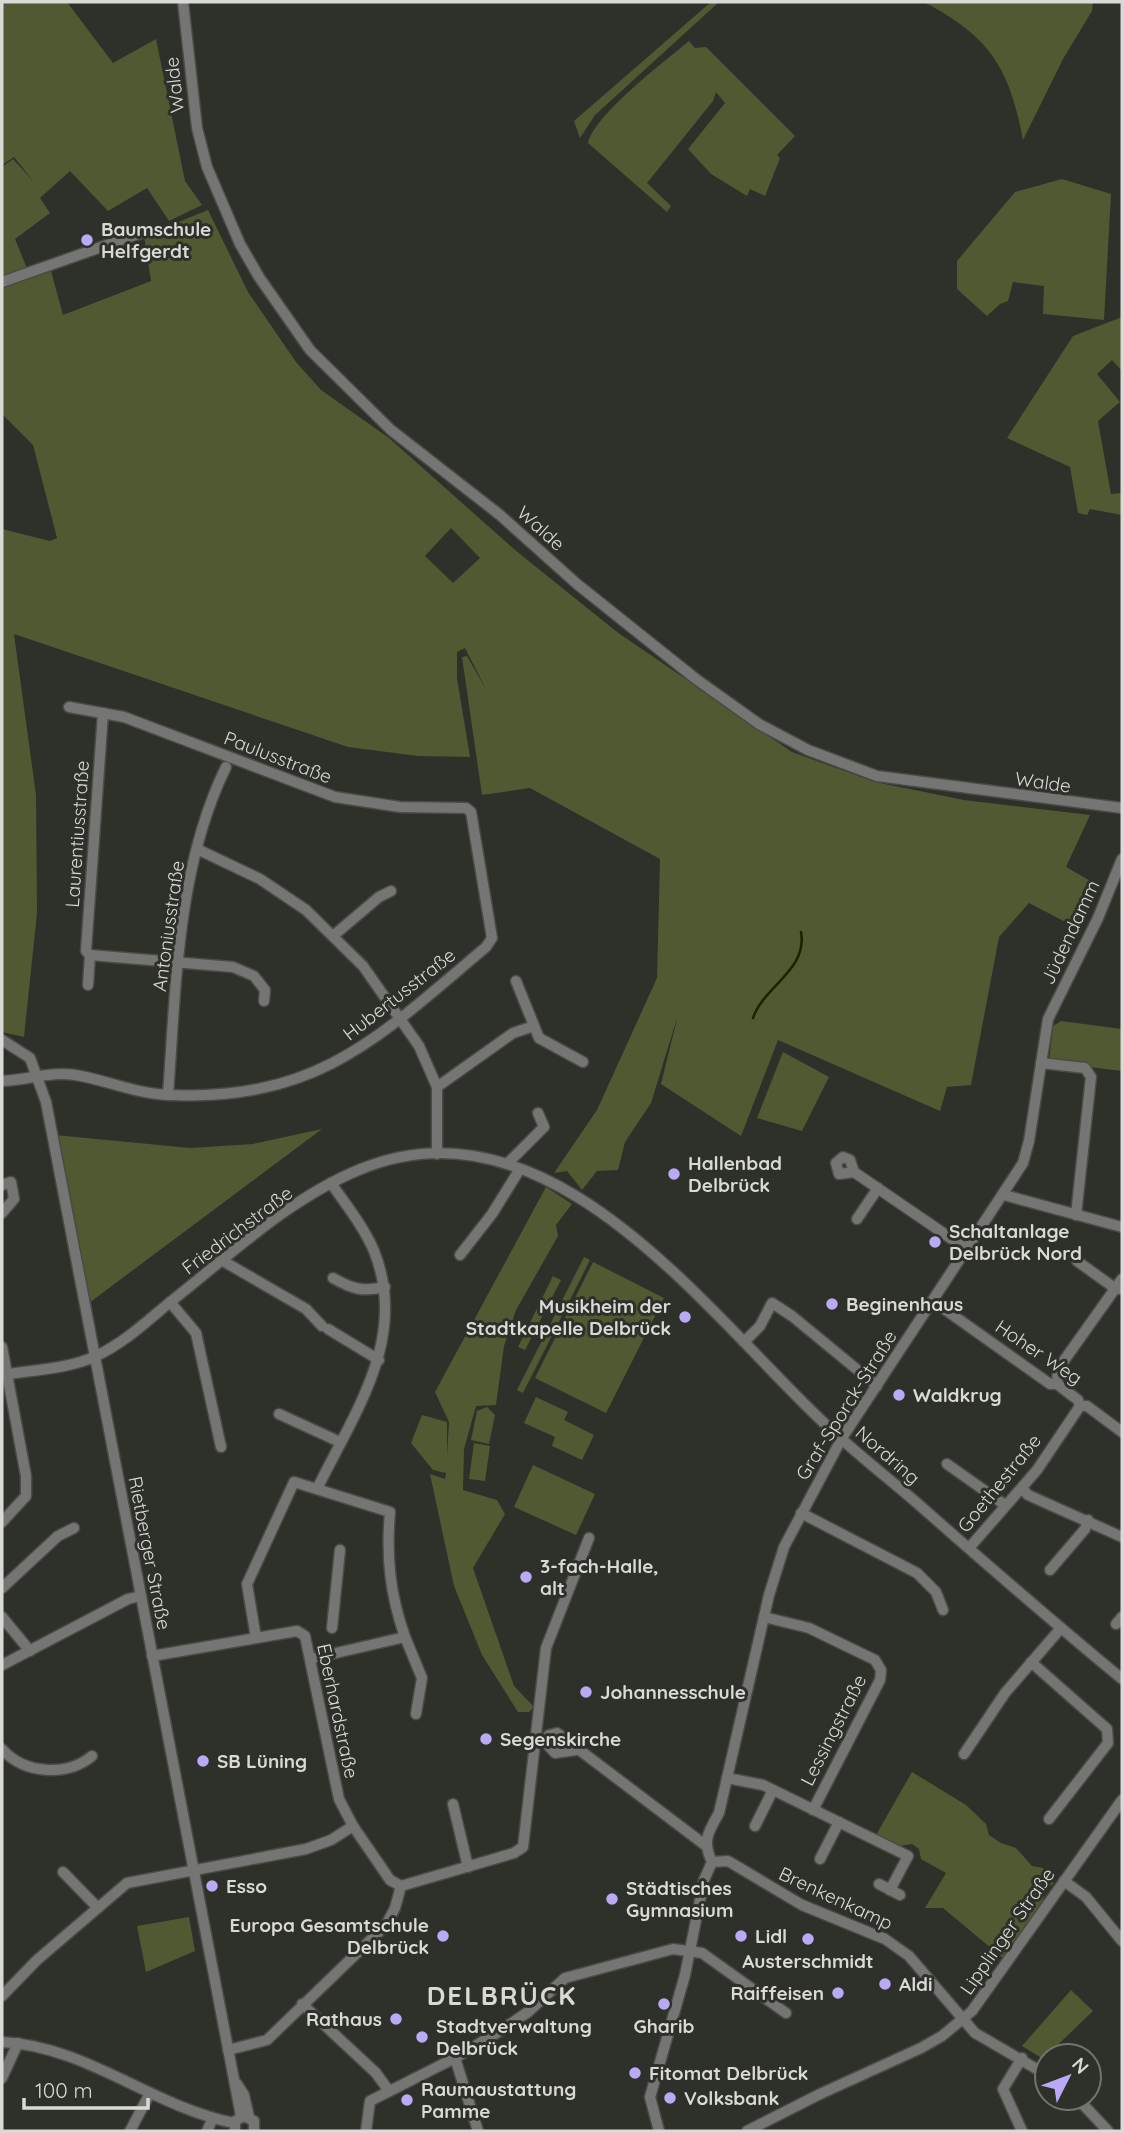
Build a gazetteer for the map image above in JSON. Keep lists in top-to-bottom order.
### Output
{
  "streets": {
    "street": [
      "Walde",
      "Paulusstraße",
      "Laurentiusstraße",
      "Antoniusstraße",
      "Jüdendamm",
      "Hubertusstraße",
      "Friedrichstraße",
      "Hoher Weg",
      "Graf-Sporck-Straße",
      "Nordring",
      "Goethestraße",
      "Rietberger Straße",
      "Eberhardstraße",
      "Lessingstraße",
      "Brenkenkamp",
      "Lipplinger Straße"
    ]
  },
  "crossings": [
    ["Paulusstraße", "Laurentiusstraße"],
    ["Paulusstraße", "Hubertusstraße"],
    ["Antoniusstraße", "Hubertusstraße"],
    ["Jüdendamm", "Graf-Sporck-Straße"],
    ["Hubertusstraße", "Rietberger Straße"],
    ["Friedrichstraße", "Rietberger Straße"],
    ["Hoher Weg", "Graf-Sporck-Straße"],
    ["Hoher Weg", "Goethestraße"],
    ["Graf-Sporck-Straße", "Nordring"],
    ["Graf-Sporck-Straße", "Lessingstraße"],
    ["Nordring", "Goethestraße"],
    ["Rietberger Straße", "Eberhardstraße"],
    ["Brenkenkamp", "Lipplinger Straße"]
  ],
  "districts": ["DELBRÜCK"],
  "places": [
    "Baumschule Helfgerdt",
    "Hallenbad Delbrück",
    "Schaltanlage Delbrück Nord",
    "Beginenhaus",
    "Musikheim der Stadtkapelle Delbrück",
    "Waldkrug",
    "3-fach-Halle, alt",
    "Johannesschule",
    "Segenskirche",
    "SB Lüning",
    "Esso",
    "Städtisches Gymnasium",
    "Europa Gesamtschule Delbrück",
    "Lidl",
    "Austerschmidt",
    "Aldi",
    "Raiffeisen",
    "Gharib",
    "Rathaus",
    "Stadtverwaltung Delbrück",
    "Fitomat Delbrück",
    "Volksbank",
    "Raumaustattung Pamme"
  ],
  "scale_bar": "100 m",
  "north": "top right"
}
